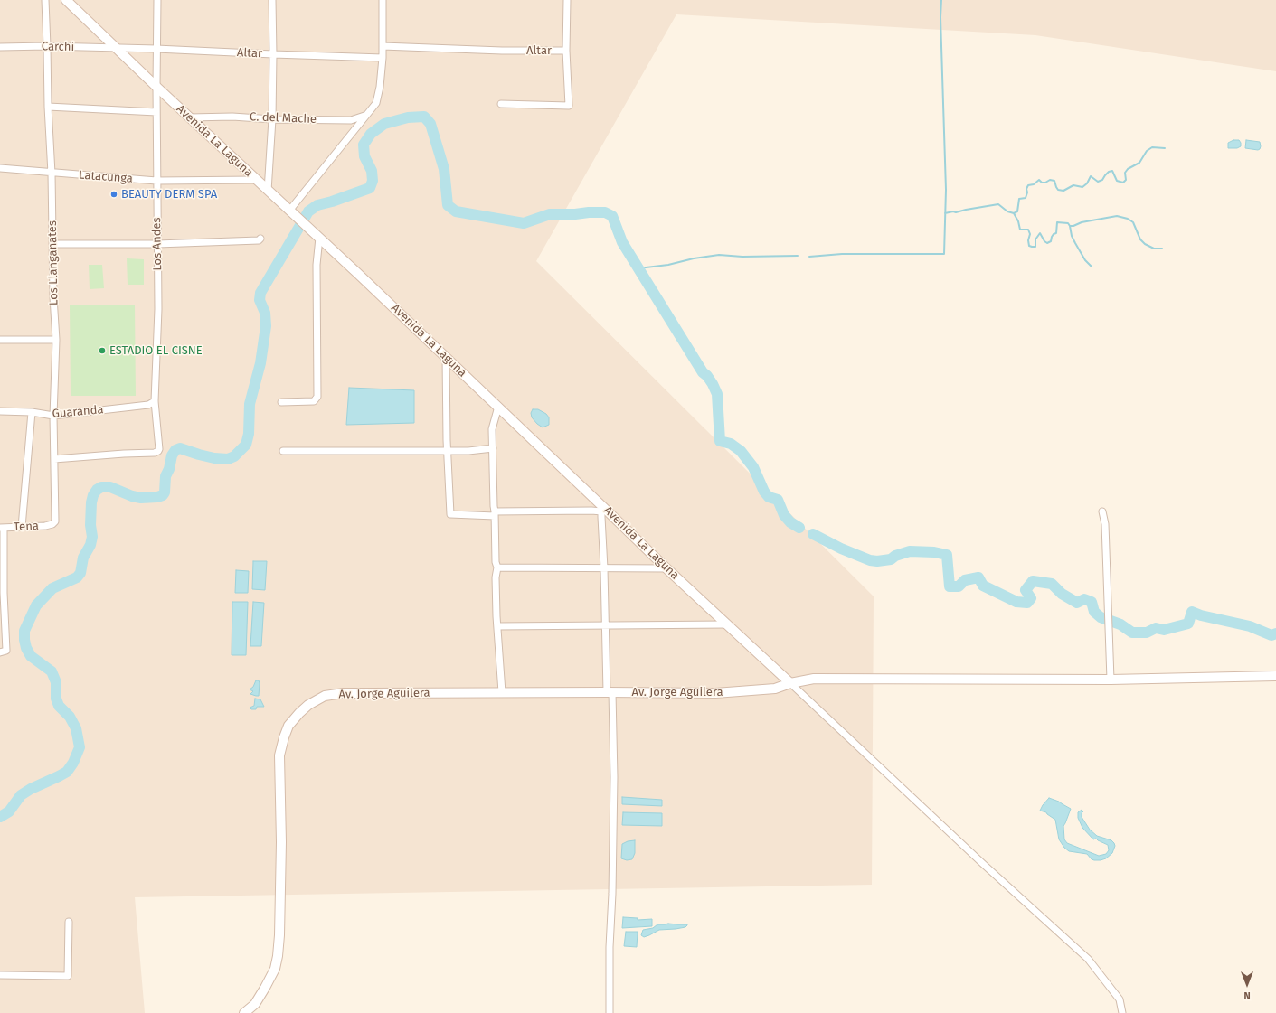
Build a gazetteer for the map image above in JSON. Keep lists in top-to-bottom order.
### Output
{
  "streets": {
    "street": [
      "Carchi",
      "Altar",
      "C. del Mache",
      "Avenida La Laguna",
      "Latacunga",
      "Los Andes",
      "Los Llanganates",
      "Guaranda",
      "Tena",
      "Av. Jorge Aguilera"
    ]
  },
  "crossings": [
    ["Carchi", "Altar"],
    ["Carchi", "Avenida La Laguna"],
    ["Carchi", "Los Llanganates"],
    ["Altar", "Avenida La Laguna"],
    ["Altar", "Los Andes"],
    ["C. del Mache", "Avenida La Laguna"],
    ["Avenida La Laguna", "Latacunga"],
    ["Avenida La Laguna", "Los Andes"],
    ["Avenida La Laguna", "Av. Jorge Aguilera"],
    ["Latacunga", "Los Andes"],
    ["Latacunga", "Los Llanganates"],
    ["Los Andes", "Los Llanganates"],
    ["Los Andes", "Guaranda"],
    ["Los Llanganates", "Guaranda"],
    ["Los Llanganates", "Tena"]
  ],
  "places": ["BEAUTY DERM SPA", "ESTADIO EL CISNE"],
  "north": "bottom"
}
